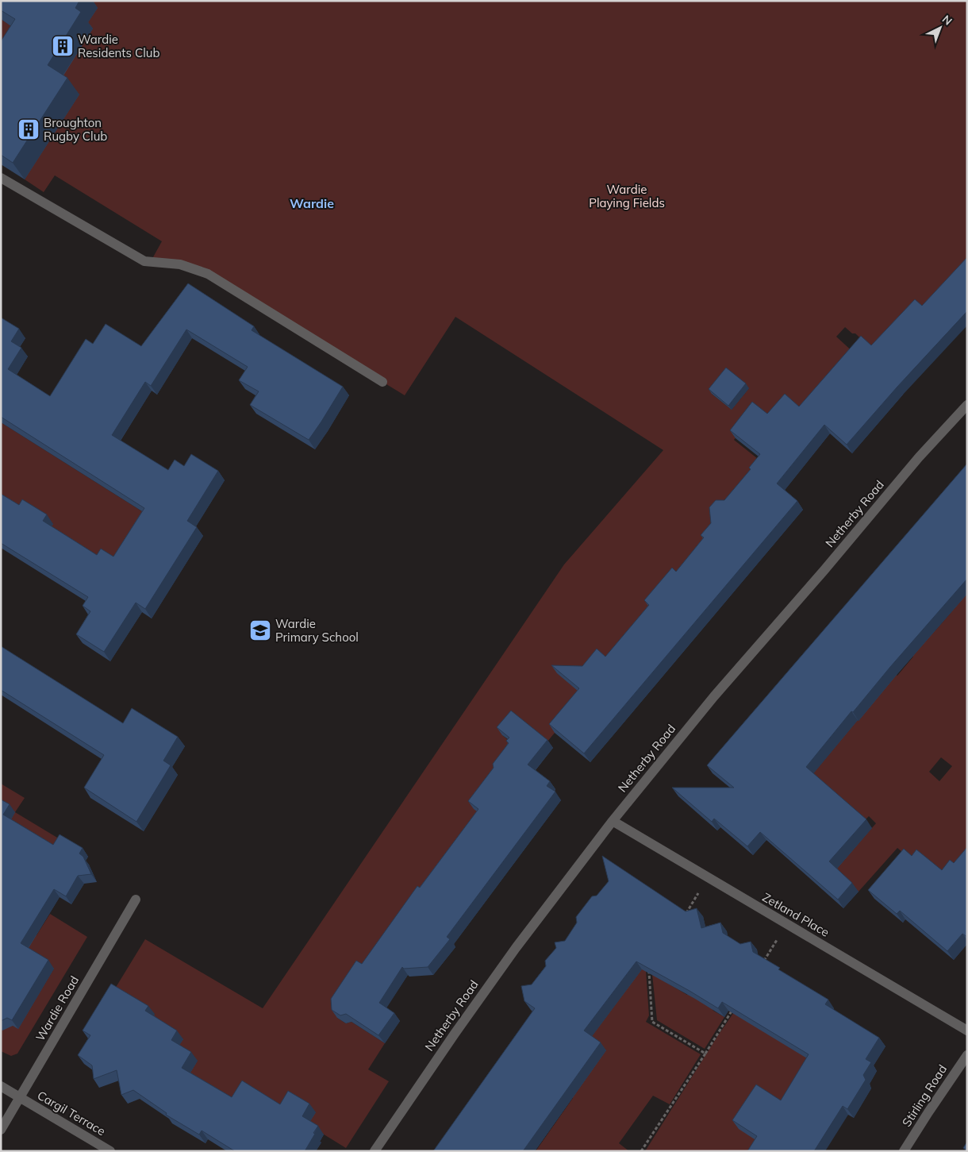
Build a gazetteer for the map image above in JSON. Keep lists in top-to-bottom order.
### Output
{
  "streets": {
    "street": [
      "Netherby Road",
      "Zetland Place",
      "Wardie Road",
      "Stirling Road",
      "Cargil Terrace"
    ]
  },
  "crossings": [
    ["Netherby Road", "Zetland Place"],
    ["Wardie Road", "Cargil Terrace"]
  ],
  "districts": ["Wardie"],
  "parks": ["Wardie Playing Fields"],
  "places": {
    "building": ["Wardie Residents Club", "Broughton Rugby Club"],
    "school or university": ["Wardie Primary School"]
  },
  "north": "top right"
}
